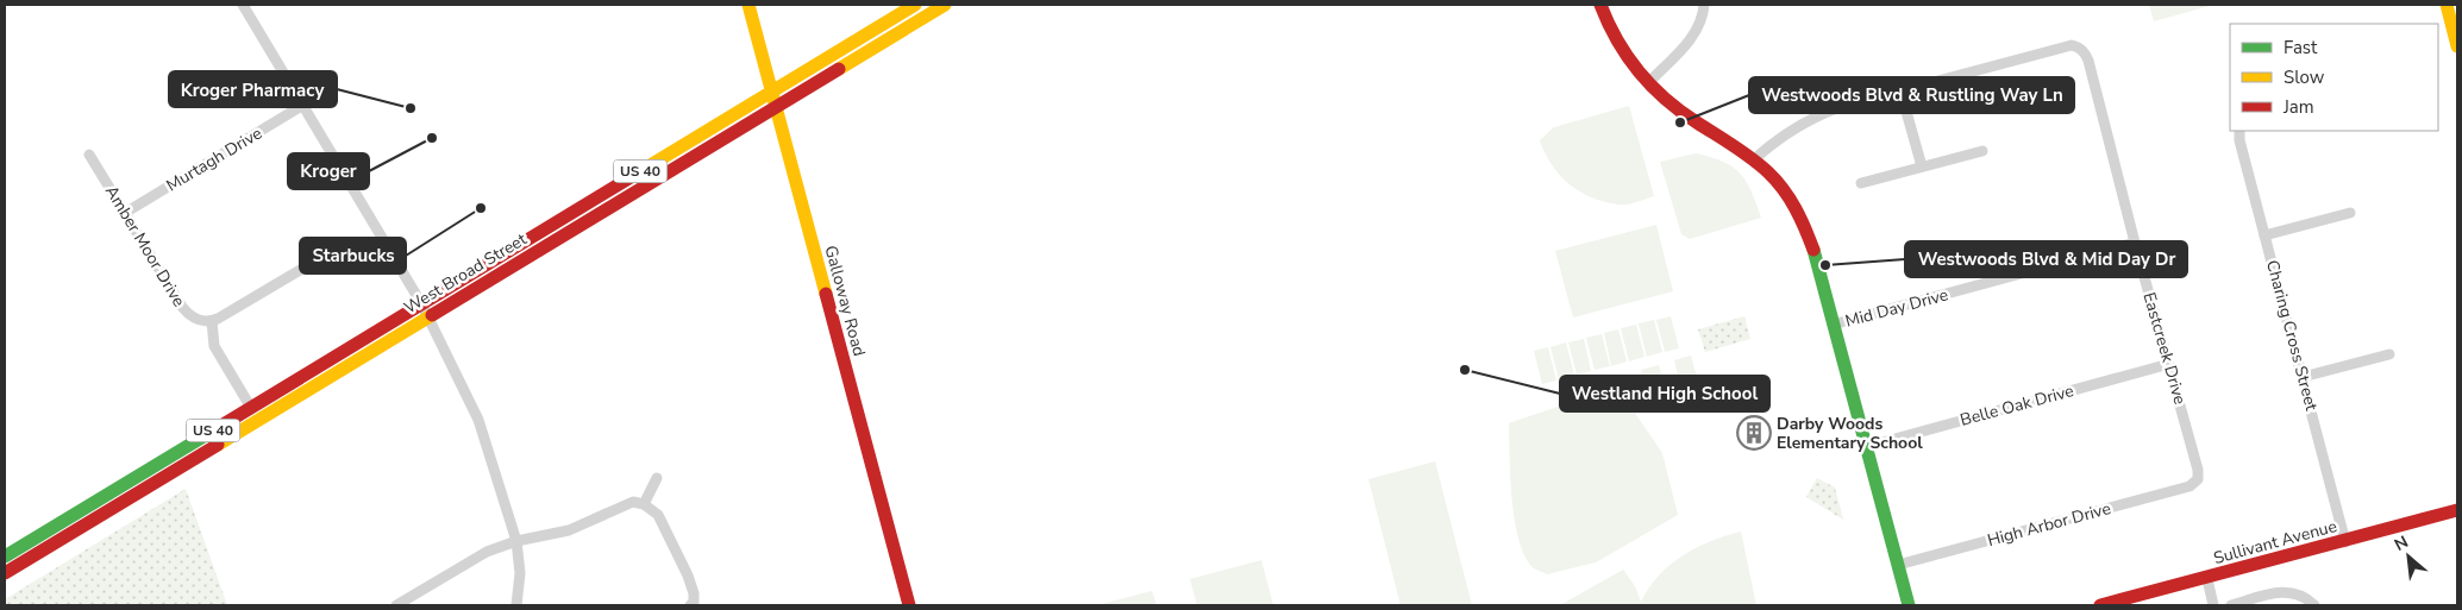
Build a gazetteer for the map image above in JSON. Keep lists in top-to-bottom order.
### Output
{
  "streets": {
    "main road": [
      "US 40",
      "West Broad Street",
      "Galloway Road",
      "Sullivant Avenue"
    ],
    "street": [
      "Murtagh Drive",
      "Amber Moor Drive",
      "Mid Day Drive",
      "Charing Cross Street",
      "Eastcreek Drive",
      "Belle Oak Drive",
      "High Arbor Drive"
    ]
  },
  "crossings": [
    ["Murtagh Drive", "Amber Moor Drive"],
    ["West Broad Street", "Galloway Road"],
    ["Mid Day Drive", "Eastcreek Drive"],
    ["Charing Cross Street", "Sullivant Avenue"],
    ["Eastcreek Drive", "Belle Oak Drive"],
    ["Eastcreek Drive", "High Arbor Drive"]
  ],
  "places": {
    "other": [
      "Kroger Pharmacy",
      "Westwoods Blvd & Rustling Way Ln",
      "Kroger",
      "Starbucks",
      "Westwoods Blvd & Mid Day Dr",
      "Westland High School"
    ],
    "building": ["Darby Woods Elementary School"]
  },
  "legend": ["Fast", "Slow", "Jam"],
  "north": "top left"
}
